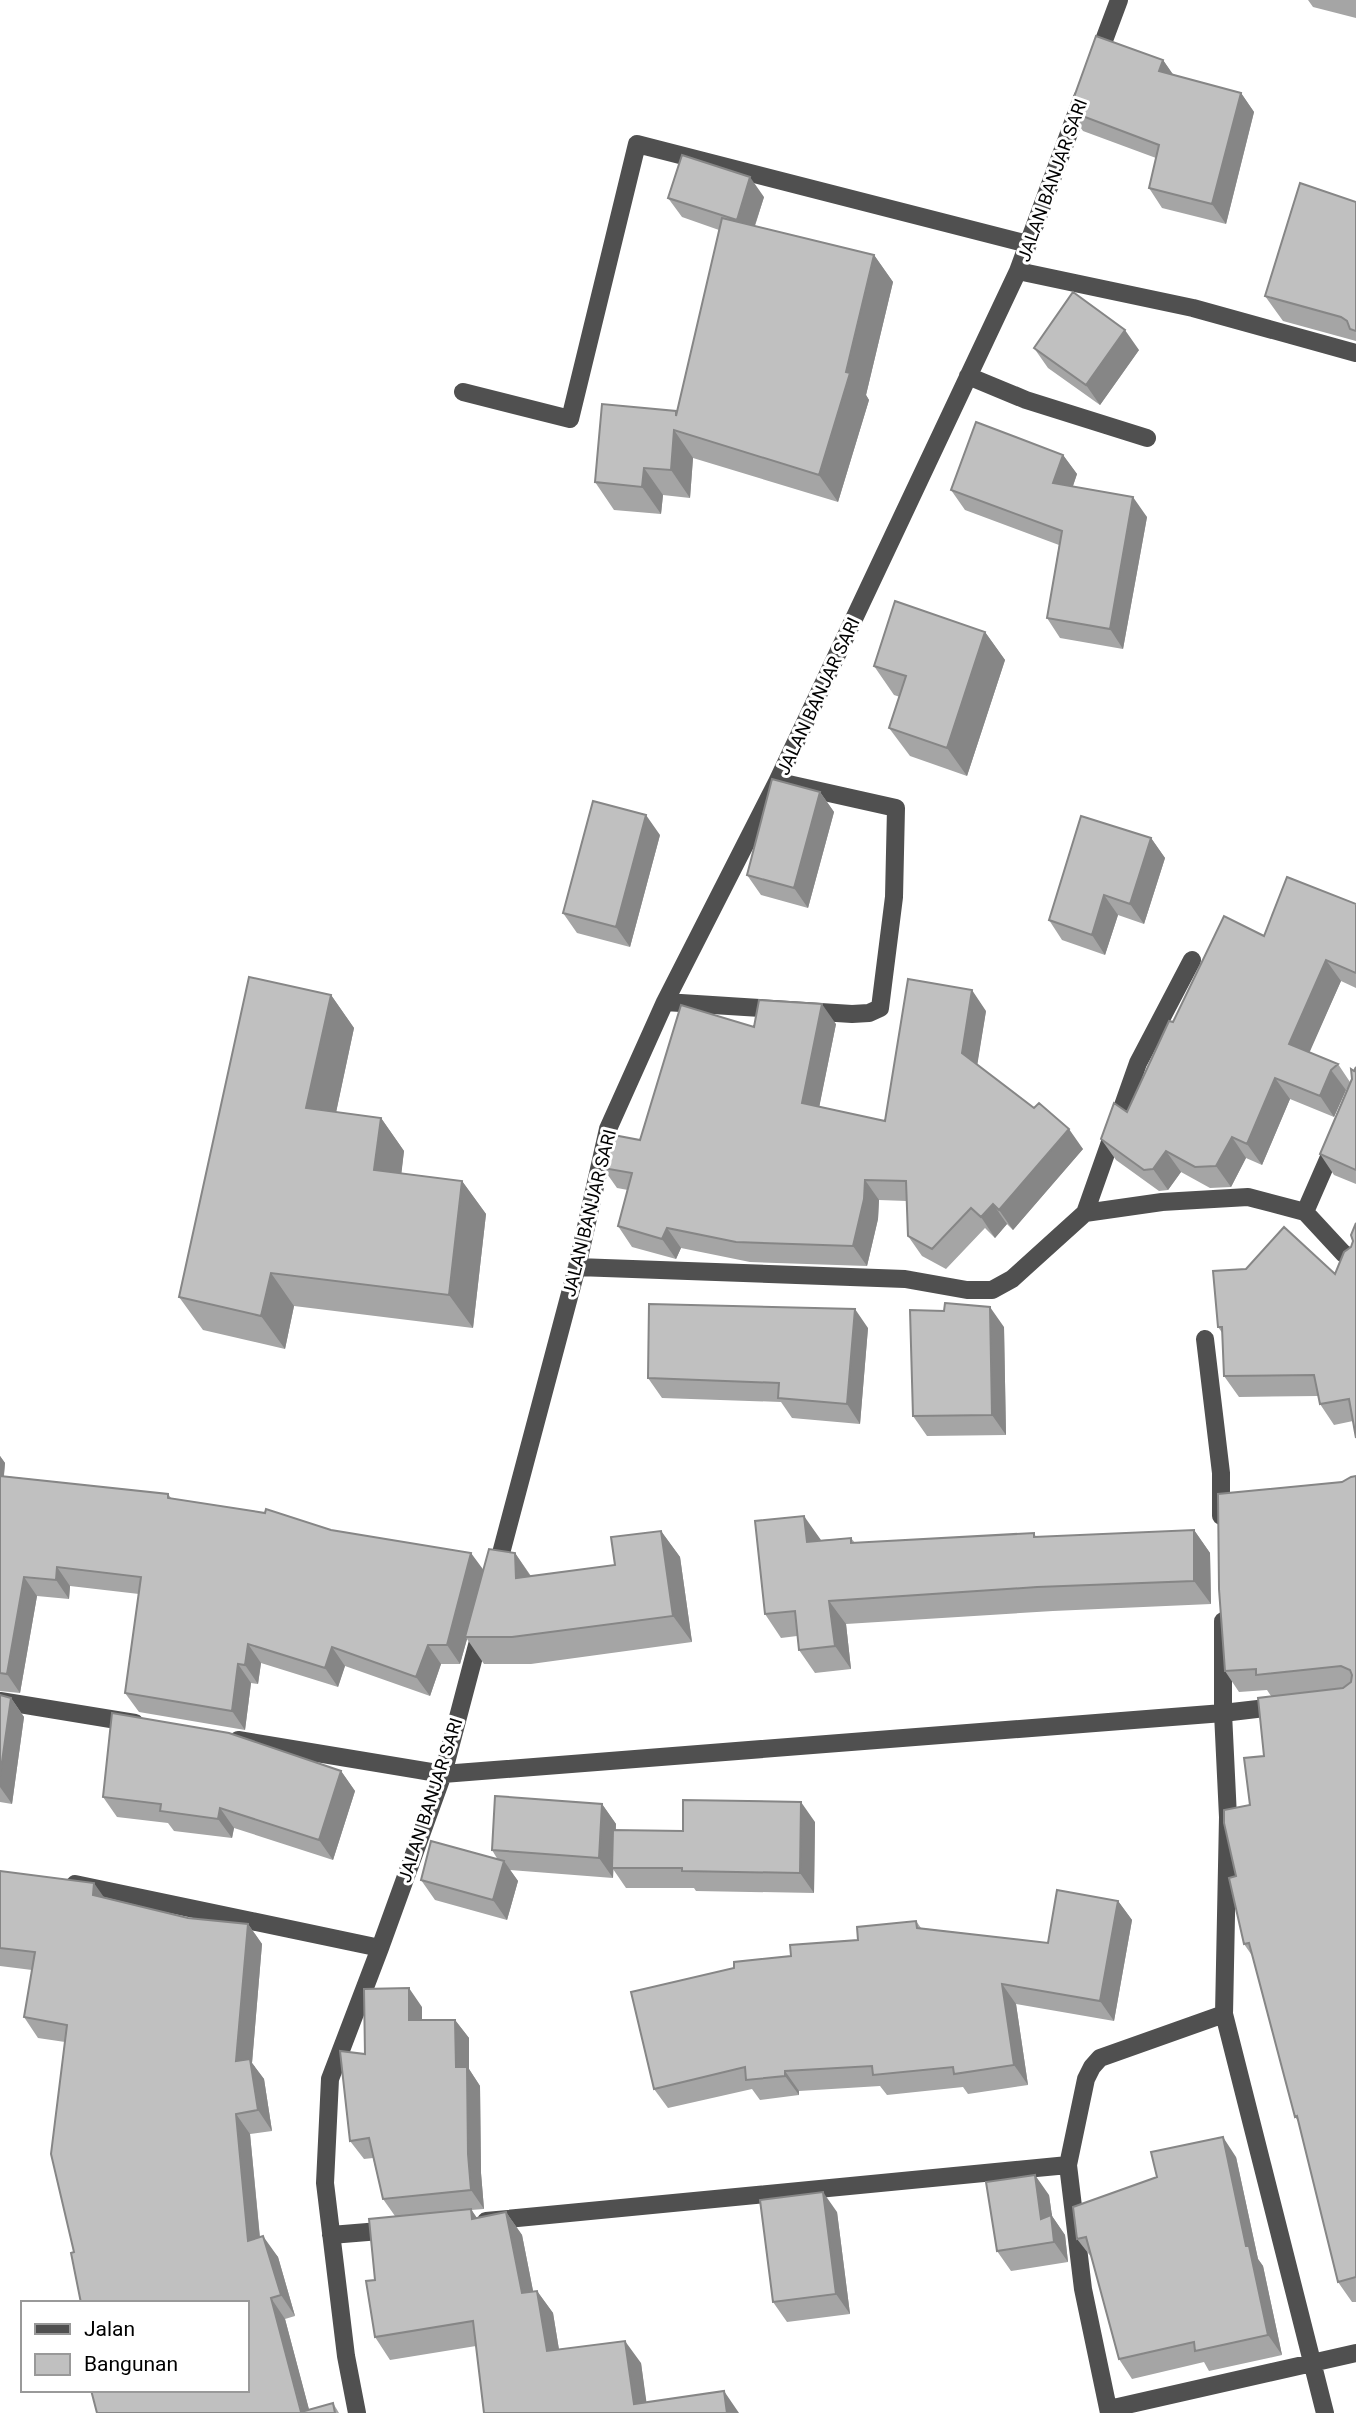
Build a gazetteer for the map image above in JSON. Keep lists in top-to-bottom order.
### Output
{
  "streets": {
    "street": ["JALAN BANJAR SARI"]
  },
  "legend": ["Jalan", "Bangunan"]
}
